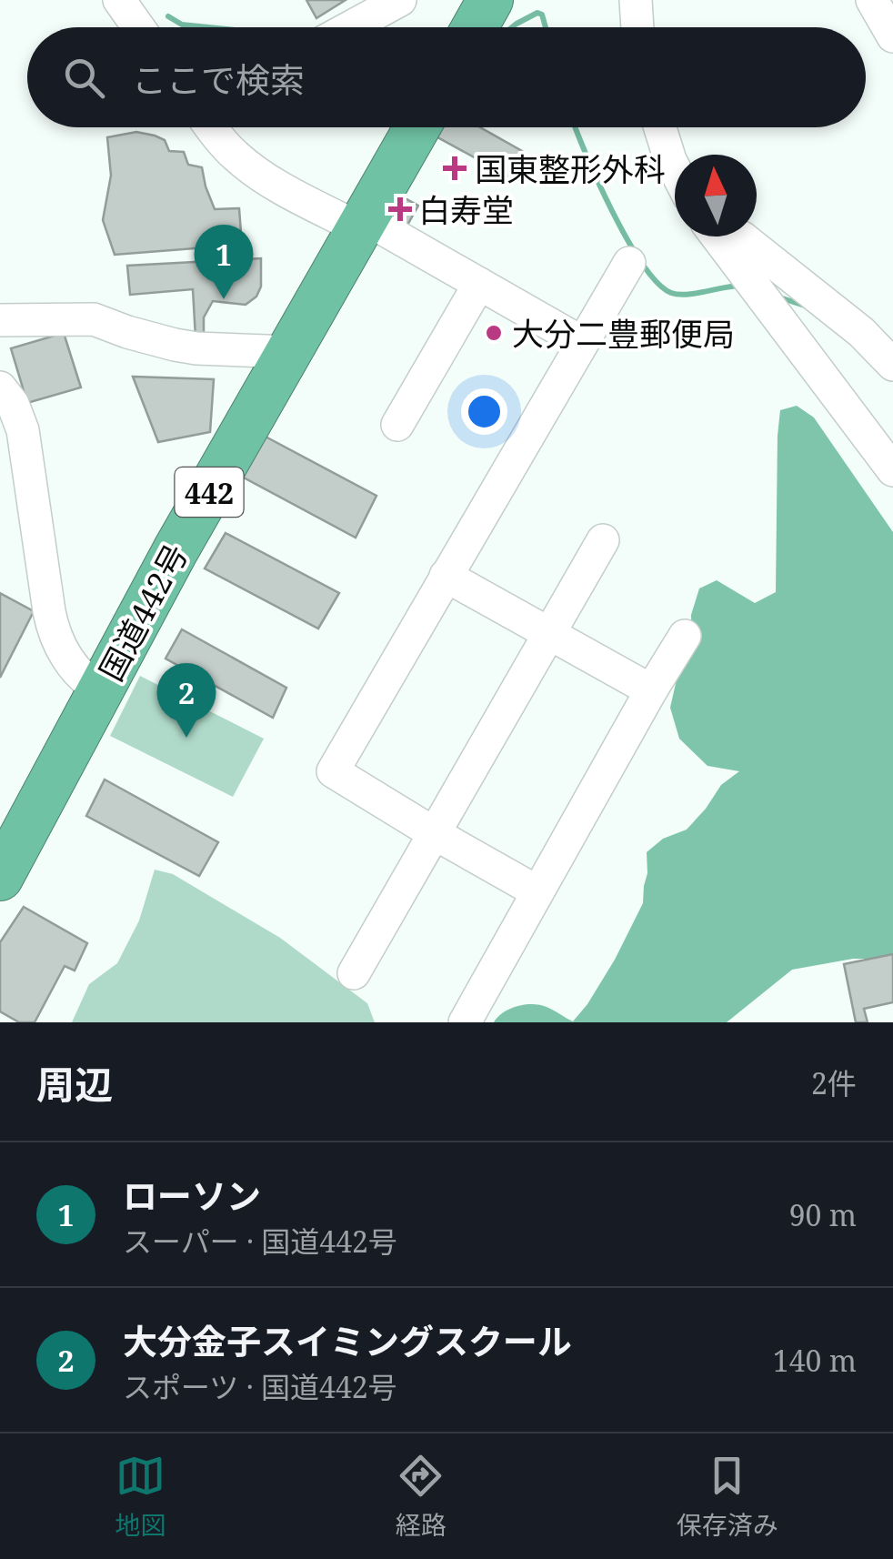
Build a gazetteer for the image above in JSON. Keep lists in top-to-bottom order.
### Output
{
  "streets": {
    "highway": ["442", "国道442号"]
  },
  "places": {
    "health": ["国東整形外科", "白寿堂"],
    "other": ["大分二豊郵便局"]
  },
  "north": "top",
  "page": {
    "search": "ここで検索",
    "pins": ["1", "2"],
    "heading": ["周辺", "2件"],
    "list": [
      {
        "mark": "1",
        "name": "ローソン",
        "note": "スーパー · 国道442号",
        "value": "90 m"
      },
      {
        "mark": "2",
        "name": "大分金子スイミングスクール",
        "note": "スポーツ · 国道442号",
        "value": "140 m"
      }
    ],
    "nav": ["地図", "経路", "保存済み"]
  }
}
